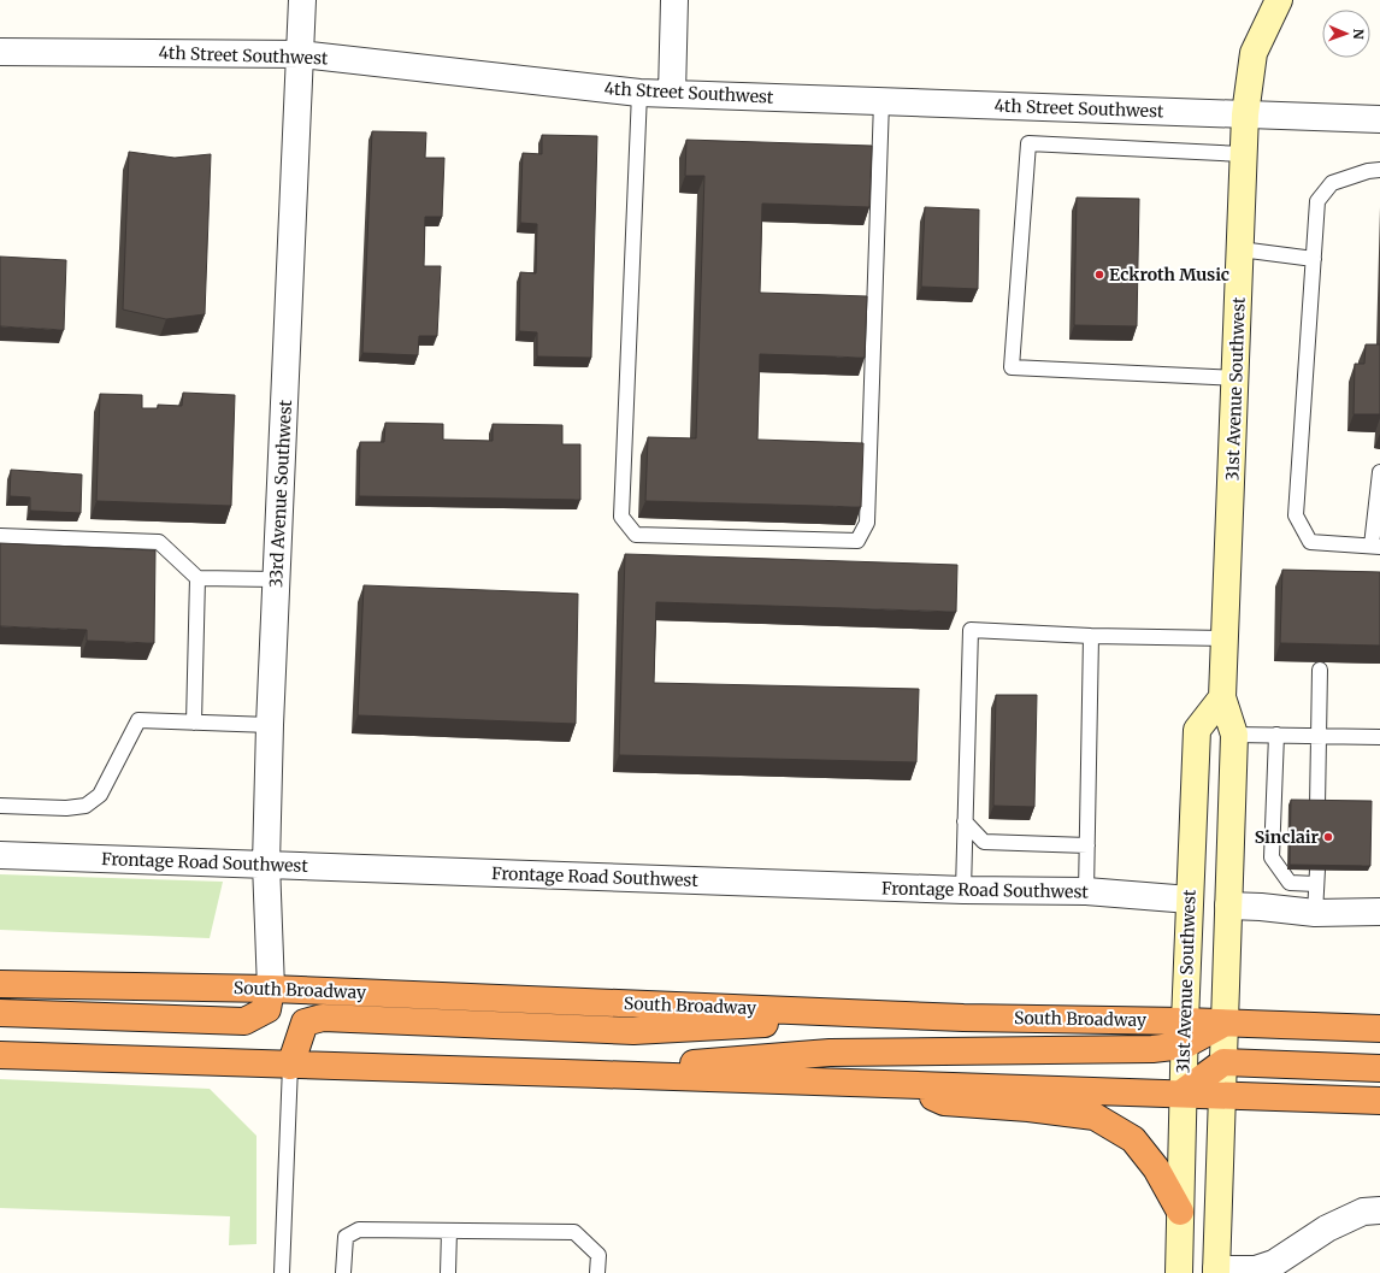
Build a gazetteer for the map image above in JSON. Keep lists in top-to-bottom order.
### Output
{
  "streets": {
    "highway": ["South Broadway"],
    "street": [
      "4th Street Southwest",
      "31st Avenue Southwest",
      "33rd Avenue Southwest",
      "Frontage Road Southwest"
    ]
  },
  "crossings": [
    ["4th Street Southwest", "31st Avenue Southwest"],
    ["4th Street Southwest", "33rd Avenue Southwest"],
    ["31st Avenue Southwest", "Frontage Road Southwest"],
    ["31st Avenue Southwest", "South Broadway"],
    ["33rd Avenue Southwest", "Frontage Road Southwest"],
    ["33rd Avenue Southwest", "South Broadway"]
  ],
  "places": ["Eckroth Music", "Sinclair"],
  "north": "right"
}
